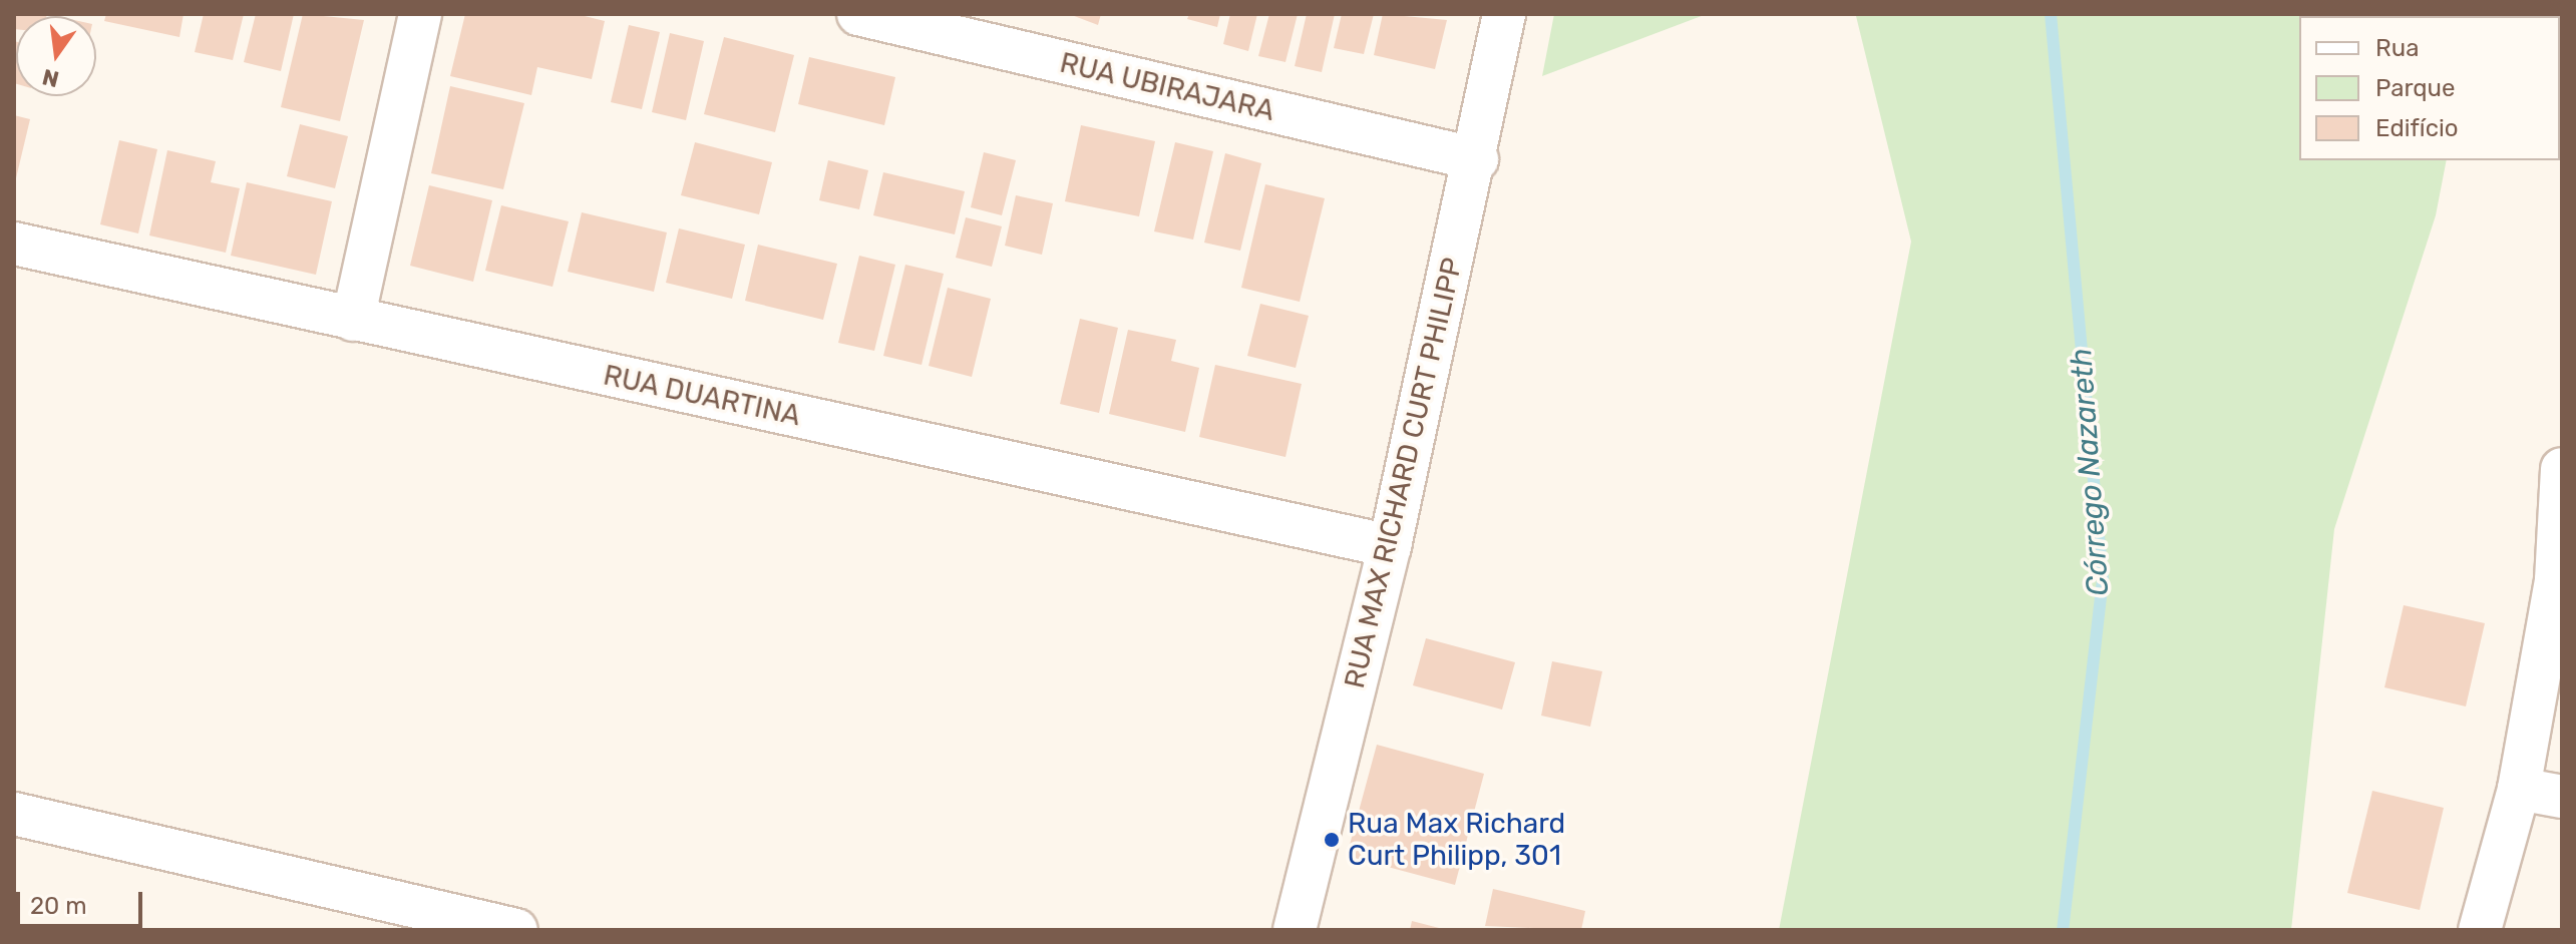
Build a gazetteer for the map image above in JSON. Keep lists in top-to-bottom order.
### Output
{
  "streets": {
    "street": ["RUA UBIRAJARA", "RUA DUARTINA", "RUA MAX RICHARD CURT PHILIPP"]
  },
  "crossings": [
    ["RUA UBIRAJARA", "RUA MAX RICHARD CURT PHILIPP"],
    ["RUA DUARTINA", "RUA MAX RICHARD CURT PHILIPP"]
  ],
  "water": ["Córrego Nazareth"],
  "places": ["Rua Max Richard Curt Philipp, 301"],
  "legend": ["Rua", "Parque", "Edifício"],
  "scale_bar": "20 m",
  "north": "bottom"
}
